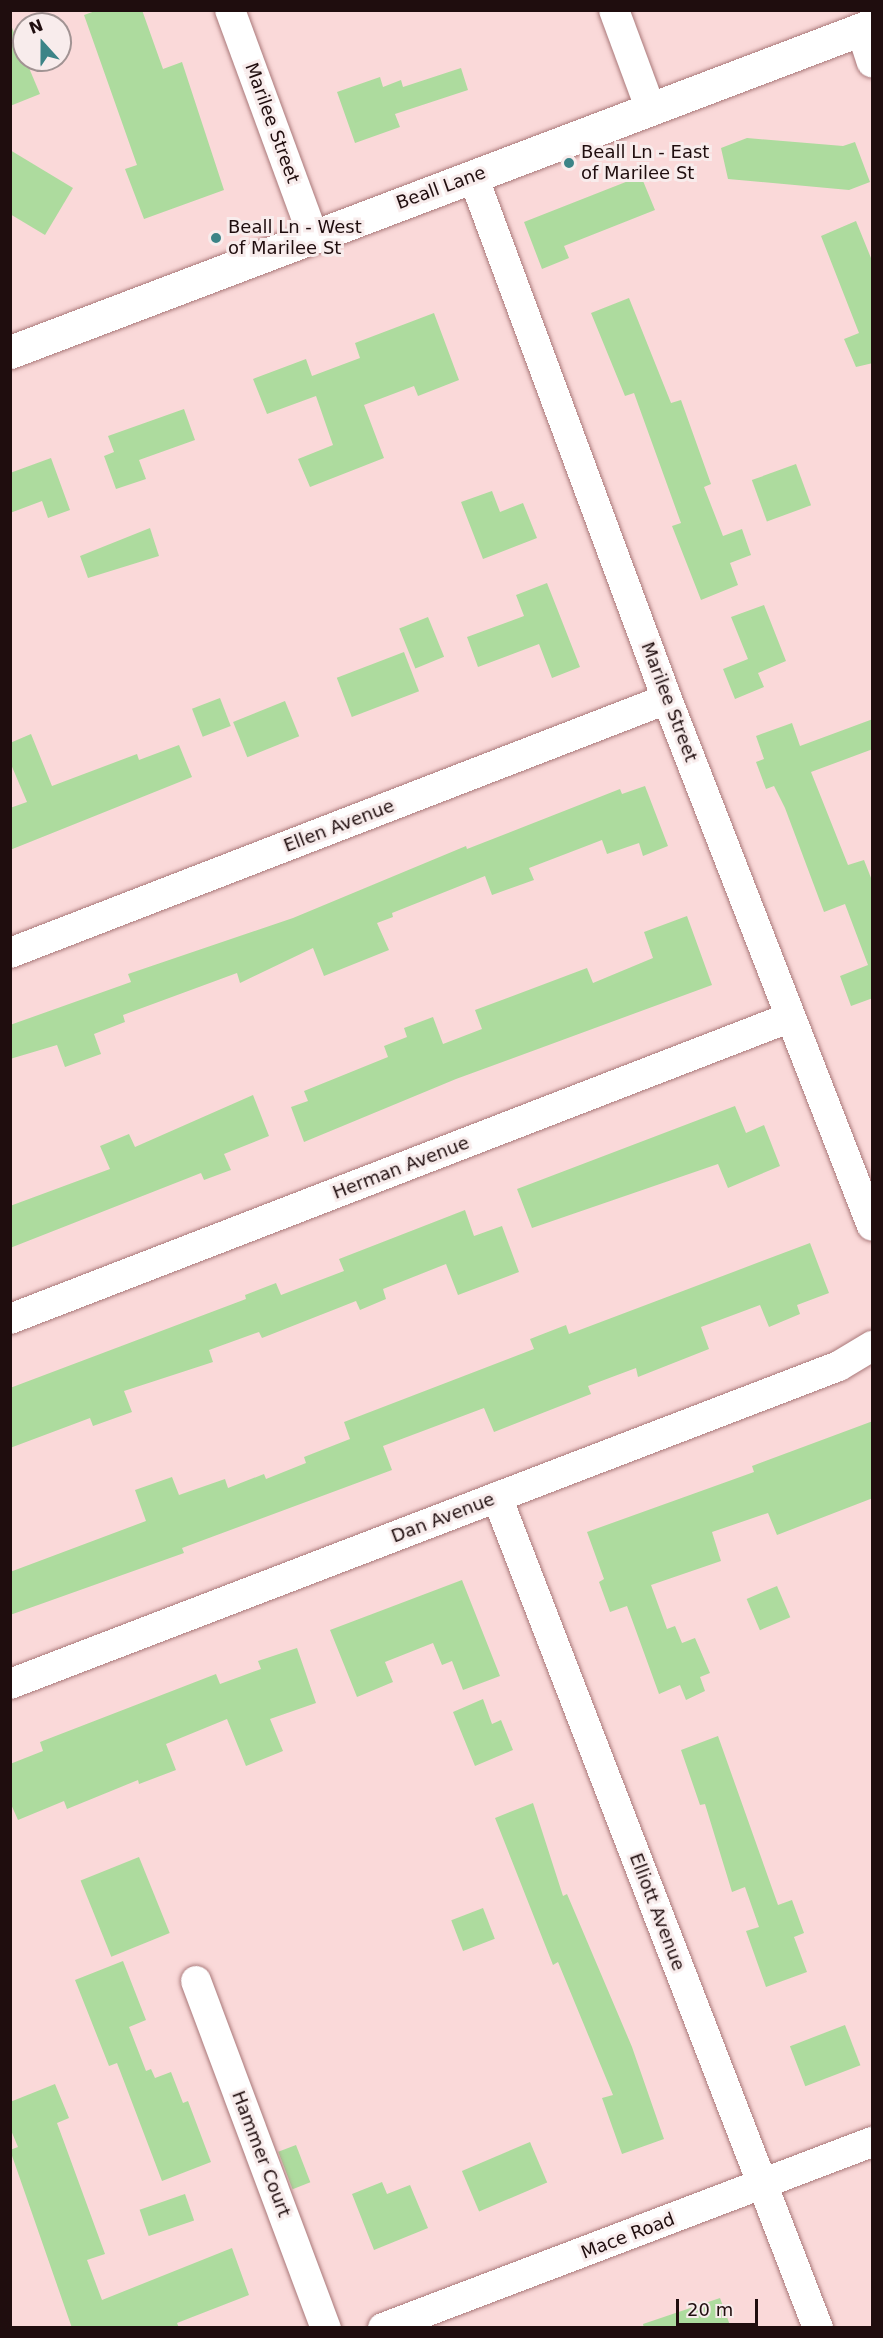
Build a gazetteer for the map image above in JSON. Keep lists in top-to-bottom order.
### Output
{
  "streets": {
    "street": [
      "Marilee Street",
      "Beall Lane",
      "Ellen Avenue",
      "Herman Avenue",
      "Dan Avenue",
      "Elliott Avenue",
      "Hammer Court",
      "Mace Road"
    ]
  },
  "crossings": [
    ["Marilee Street", "Beall Lane"],
    ["Marilee Street", "Ellen Avenue"],
    ["Marilee Street", "Herman Avenue"],
    ["Dan Avenue", "Elliott Avenue"],
    ["Elliott Avenue", "Mace Road"]
  ],
  "places": ["Beall Ln - East of Marilee St", "Beall Ln - West of Marilee St"],
  "scale_bar": "20 m",
  "north": "top"
}
